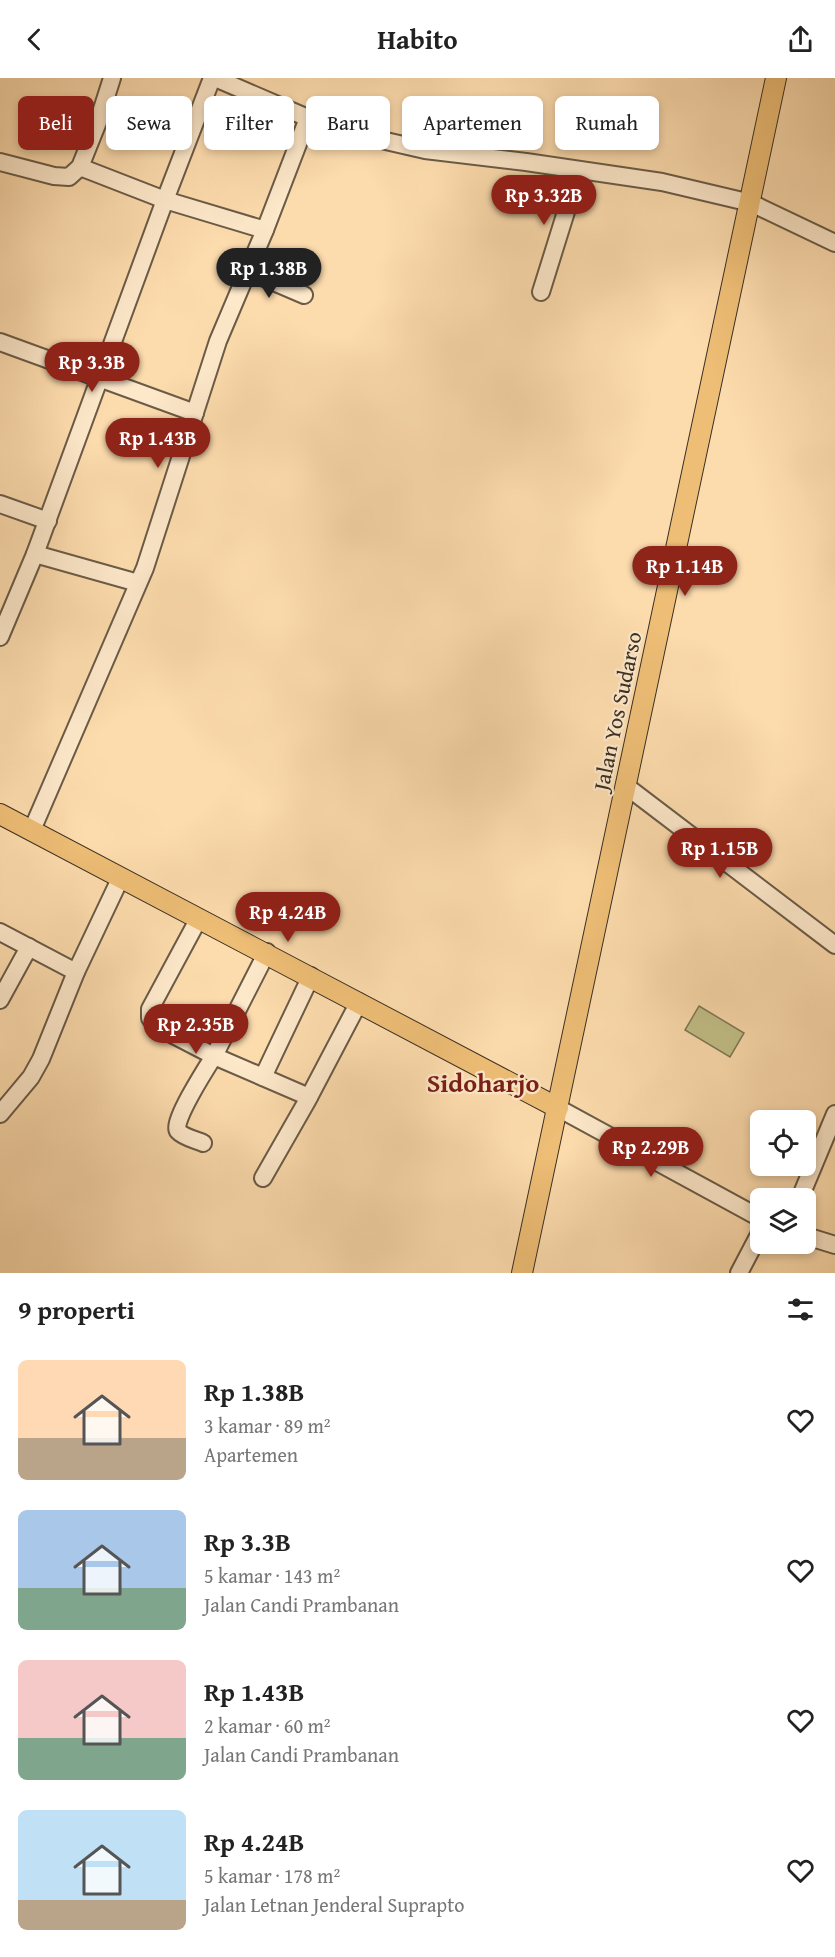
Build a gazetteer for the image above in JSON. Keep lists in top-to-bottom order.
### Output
{
  "streets": {
    "main road": ["Jalan Yos Sudarso"]
  },
  "districts": ["Sidoharjo"],
  "page": {
    "header": "Habito",
    "chip": [
      "Beli",
      "Sewa",
      "Filter",
      "Baru",
      "Apartemen",
      "Rumah"
    ],
    "price": [
      "Rp 3.32B",
      "Rp 1.38B",
      "Rp 3.3B",
      "Rp 1.43B",
      "Rp 1.14B",
      "Rp 1.15B",
      "Rp 4.24B",
      "Rp 2.35B",
      "Rp 2.29B"
    ],
    "heading": "9 properti",
    "list": [
      {
        "name": "Rp 1.38B",
        "note": "3 kamar · 89 m² · Apartemen"
      },
      {
        "name": "Rp 3.3B",
        "note": "5 kamar · 143 m² · Jalan Candi Prambanan"
      },
      {
        "name": "Rp 1.43B",
        "note": "2 kamar · 60 m² · Jalan Candi Prambanan"
      },
      {
        "name": "Rp 4.24B",
        "note": "5 kamar · 178 m² · Jalan Letnan Jenderal Suprapto"
      }
    ]
  }
}
